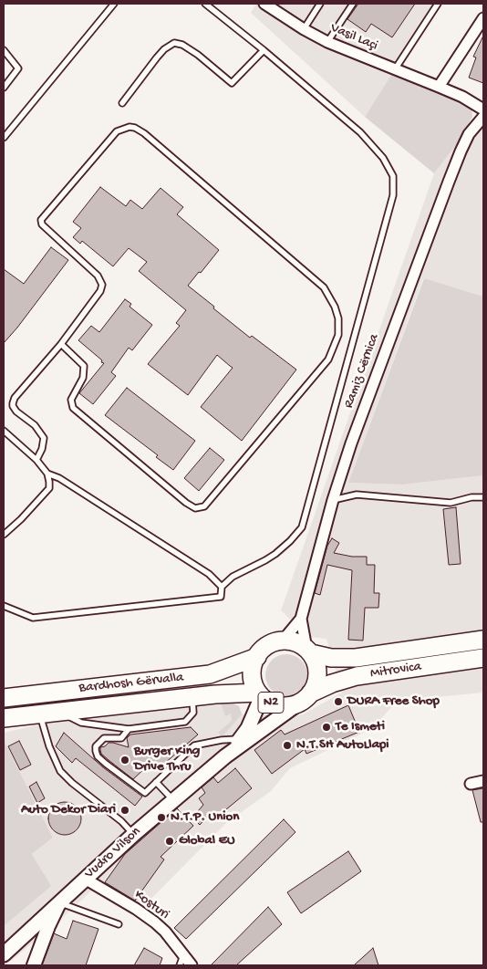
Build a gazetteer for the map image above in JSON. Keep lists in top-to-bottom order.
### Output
{
  "streets": {
    "highway": ["Mitrovica", "Bardhosh Gërvalla", "N2"],
    "main road": ["Vudro Vilson"],
    "street": ["Vasil Laçi", "Ramiz Cërnica", "Kosturi"]
  },
  "crossings": [
    ["Ramiz Cërnica", "Mitrovica"],
    ["Ramiz Cërnica", "Bardhosh Gërvalla"],
    ["Ramiz Cërnica", "N2"],
    ["Mitrovica", "Bardhosh Gërvalla"],
    ["Mitrovica", "N2"],
    ["Bardhosh Gërvalla", "N2"],
    ["Vudro Vilson", "Kosturi"]
  ],
  "places": [
    "DURA Free Shop",
    "Te Ismeti",
    "N.T.SH AutoLlapi",
    "Burger King Drive Thru",
    "Auto Dekor Diari",
    "N.T.P. Union",
    "Global EU"
  ]
}
